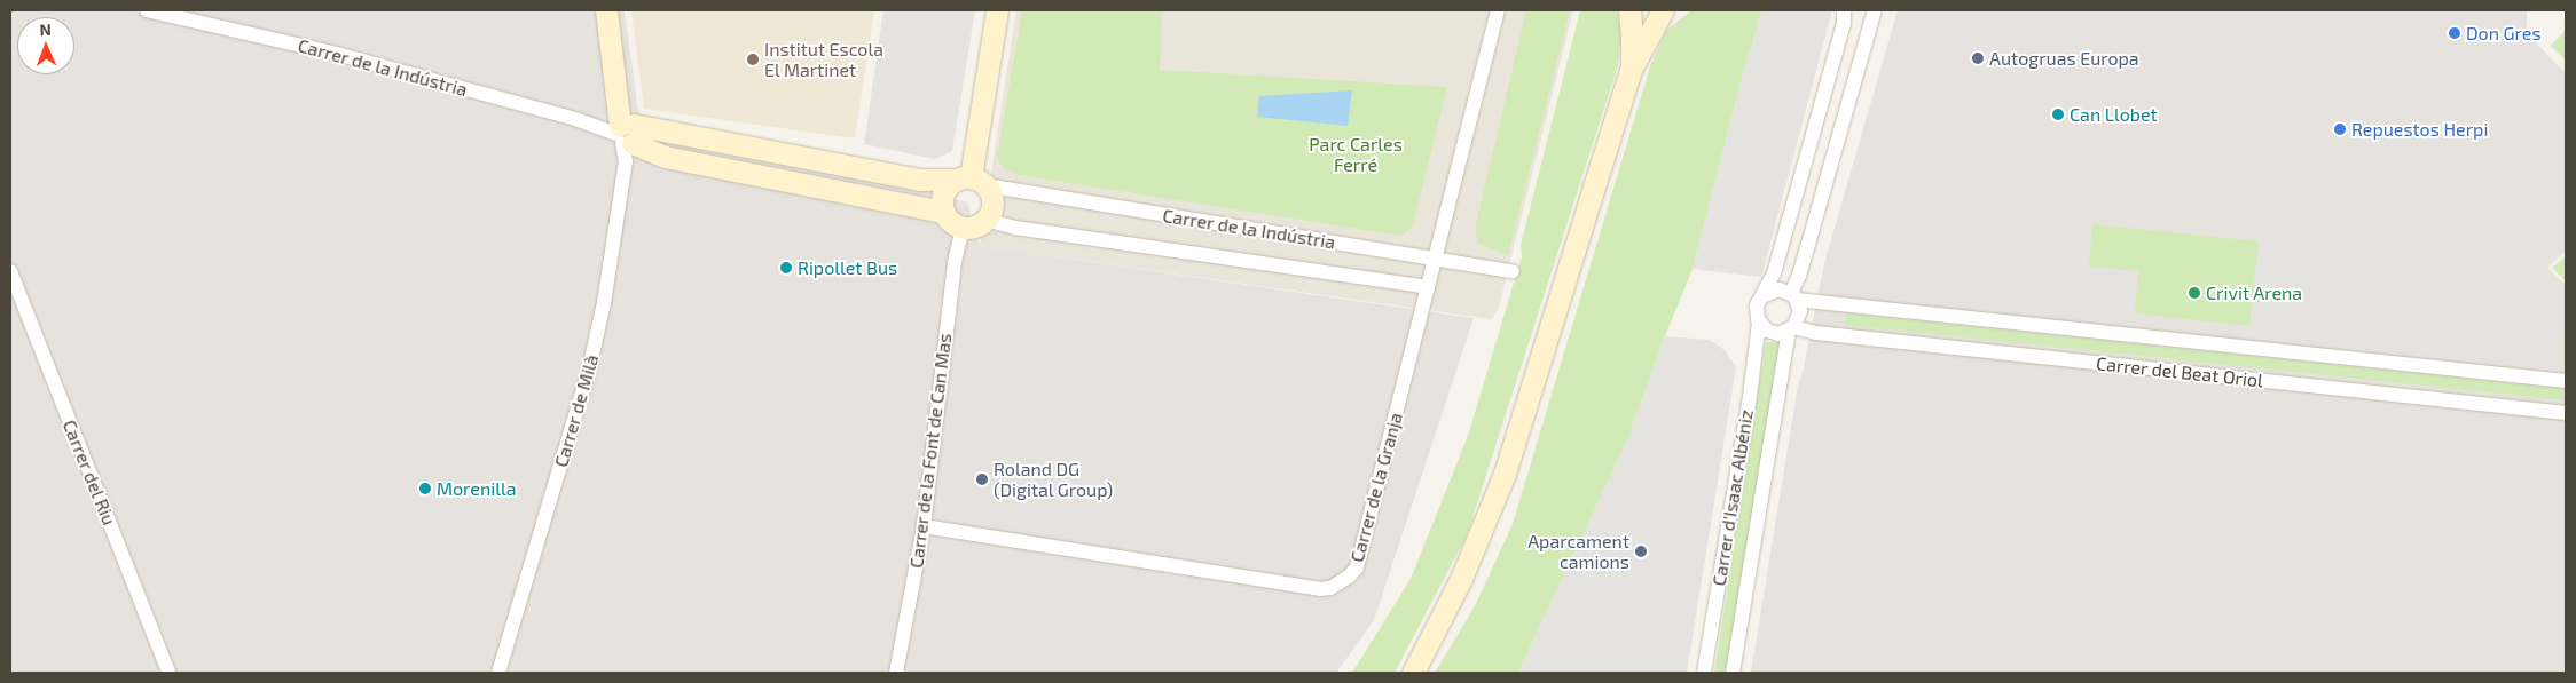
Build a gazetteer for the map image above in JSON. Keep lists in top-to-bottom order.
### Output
{
  "streets": {
    "street": [
      "Carrer de la Indústria",
      "Carrer del Beat Oriol",
      "Carrer de Milà",
      "Carrer de la Font de Can Mas",
      "Carrer del Riu",
      "Carrer de la Granja",
      "Carrer d'Isaac Albéniz"
    ]
  },
  "crossings": [
    ["Carrer de la Indústria", "Carrer de Milà"],
    ["Carrer de la Indústria", "Carrer de la Font de Can Mas"],
    ["Carrer de la Indústria", "Carrer de la Granja"],
    ["Carrer del Beat Oriol", "Carrer d'Isaac Albéniz"],
    ["Carrer de la Font de Can Mas", "Carrer de la Granja"]
  ],
  "parks": ["Parc Carles Ferré"],
  "places": [
    "Don Gres",
    "Autogruas Europa",
    "Institut Escola El Martinet",
    "Can Llobet",
    "Repuestos Herpi",
    "Ripollet Bus",
    "Crivit Arena",
    "Roland DG (Digital Group)",
    "Morenilla",
    "Aparcament camions"
  ],
  "north": "top"
}
